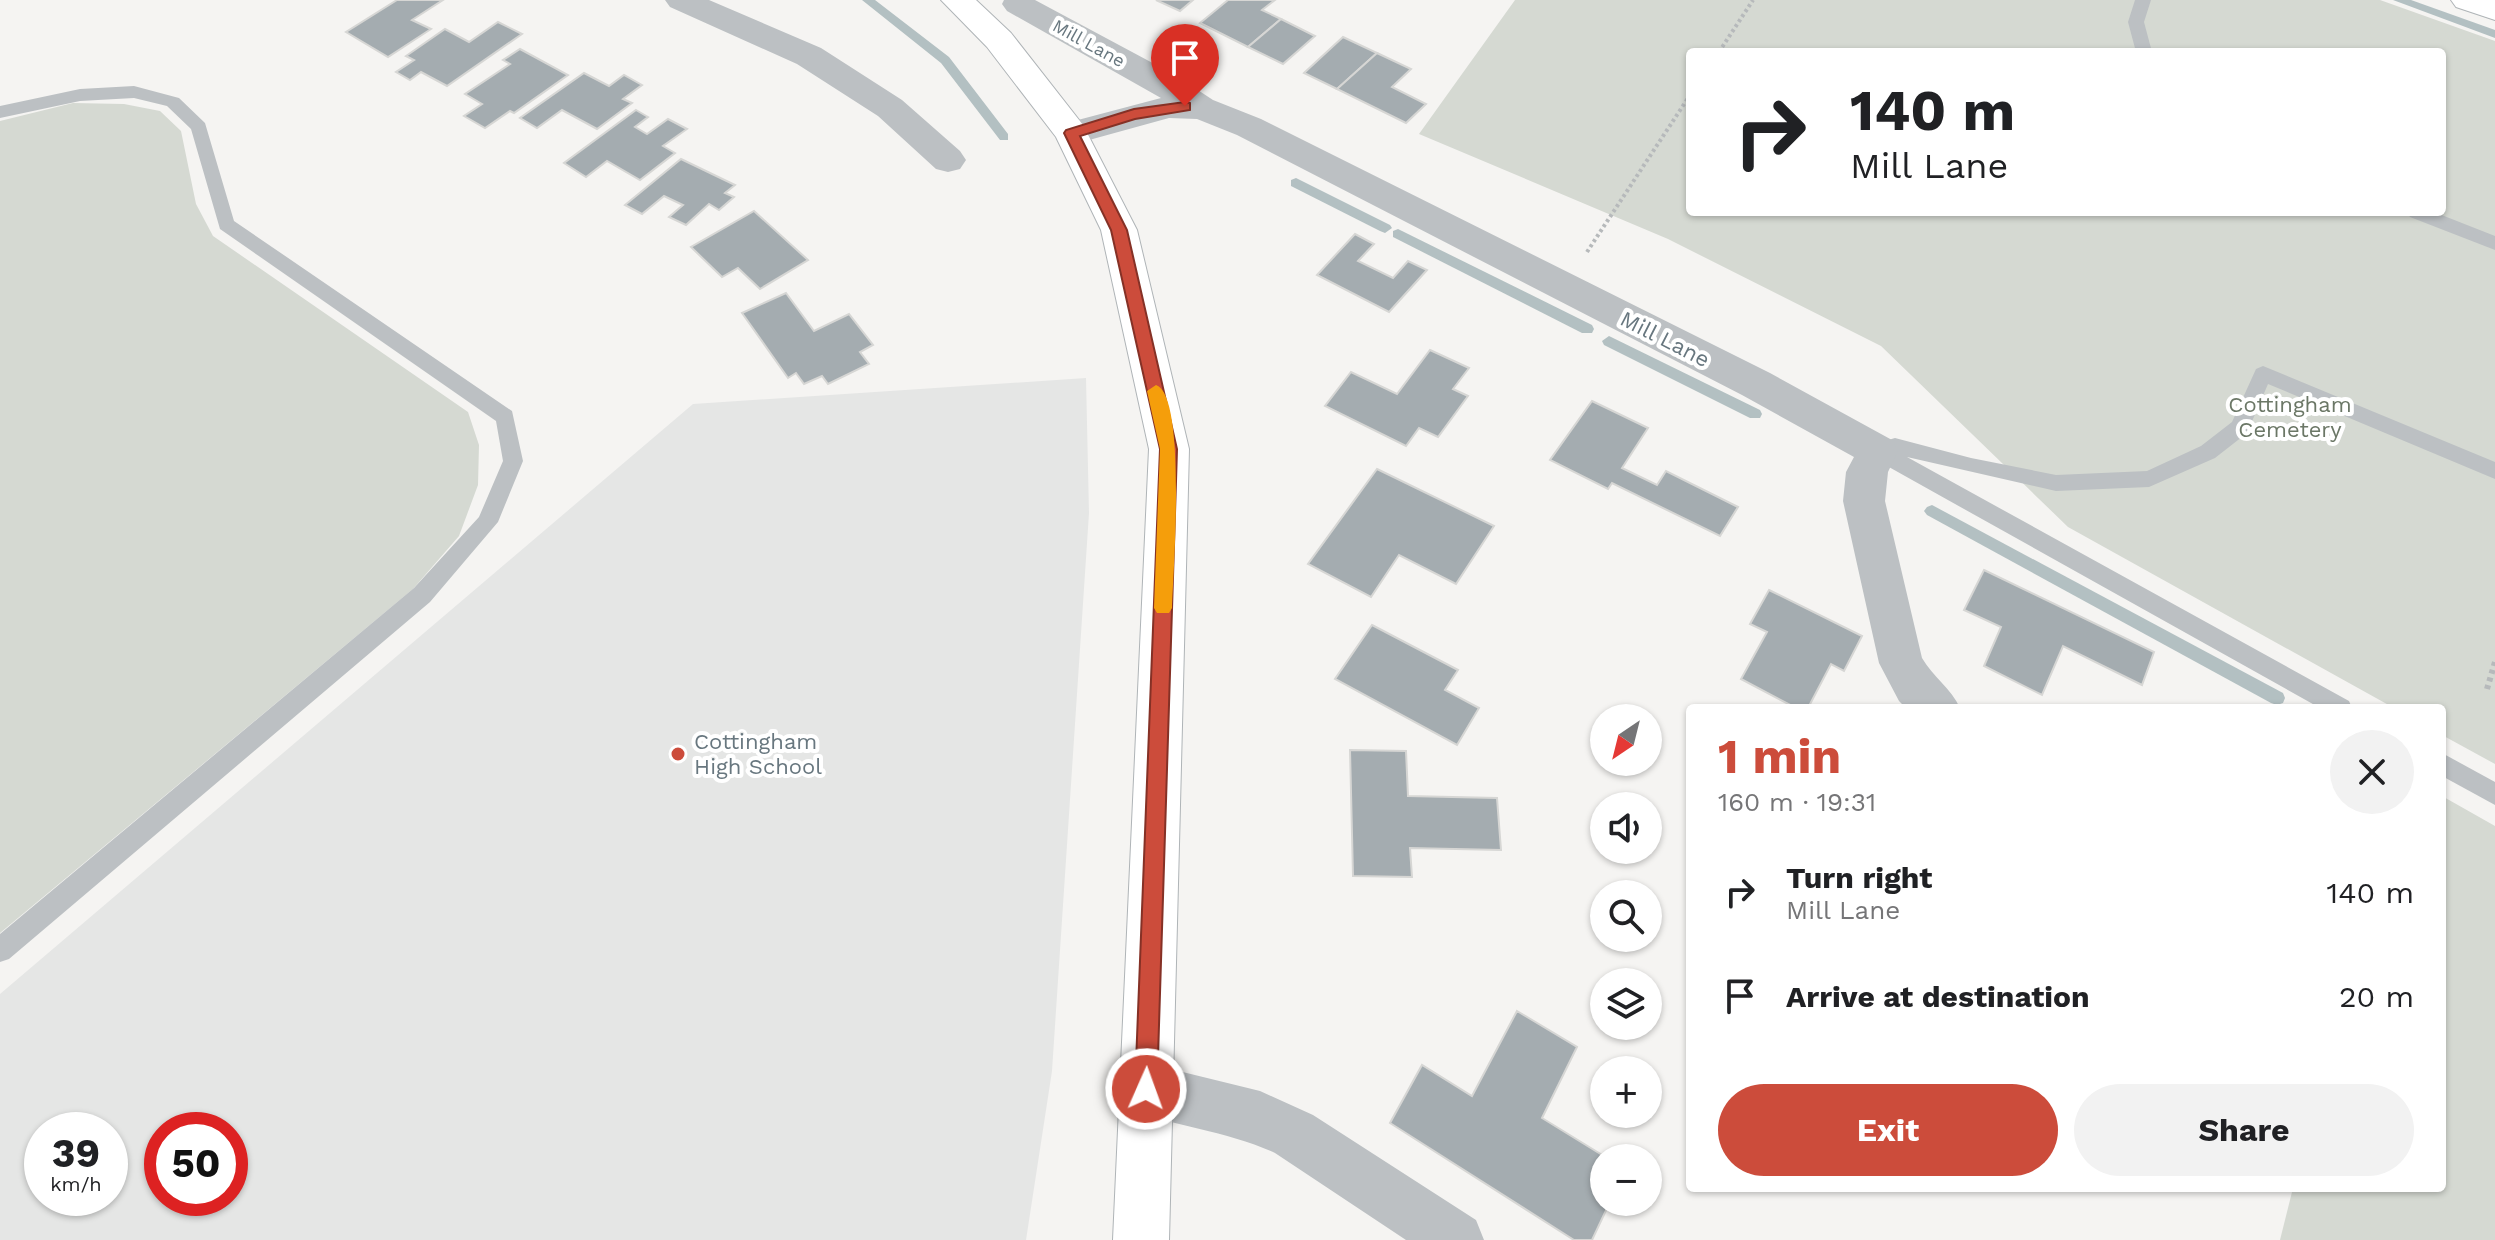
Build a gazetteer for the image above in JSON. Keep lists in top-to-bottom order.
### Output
{
  "streets": {
    "street": ["Mill Lane"]
  },
  "parks": ["Cottingham Cemetery"],
  "places": ["Cottingham High School"],
  "north": "bottom left",
  "page": {
    "turn": ["140 m", "Mill Lane"],
    "map_buttons": ["+", "−"],
    "heading": ["1 min", "160 m · 19:31"],
    "list": [
      {
        "name": "Turn right",
        "note": "Mill Lane",
        "value": "140 m"
      },
      {
        "name": "Arrive at destination",
        "value": "20 m"
      }
    ],
    "buttons": ["Exit", "Share"],
    "speed": "39 km/h",
    "limit": "50"
  }
}
